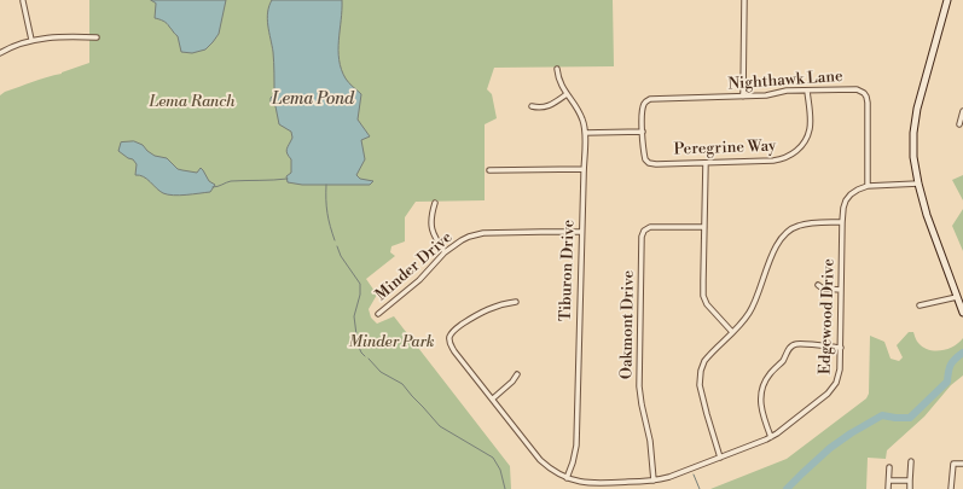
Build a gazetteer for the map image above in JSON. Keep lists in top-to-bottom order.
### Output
{
  "streets": {
    "street": [
      "Nighthawk Lane",
      "Peregrine Way",
      "Minder Drive",
      "Tiburon Drive",
      "Edgewood Drive",
      "Oakmont Drive"
    ]
  },
  "crossings": [
    ["Nighthawk Lane", "Peregrine Way"],
    ["Nighthawk Lane", "Edgewood Drive"],
    ["Minder Drive", "Tiburon Drive"],
    ["Tiburon Drive", "Edgewood Drive"],
    ["Edgewood Drive", "Oakmont Drive"]
  ],
  "water": ["Lema Pond"],
  "parks": ["Lema Ranch", "Minder Park"]
}
